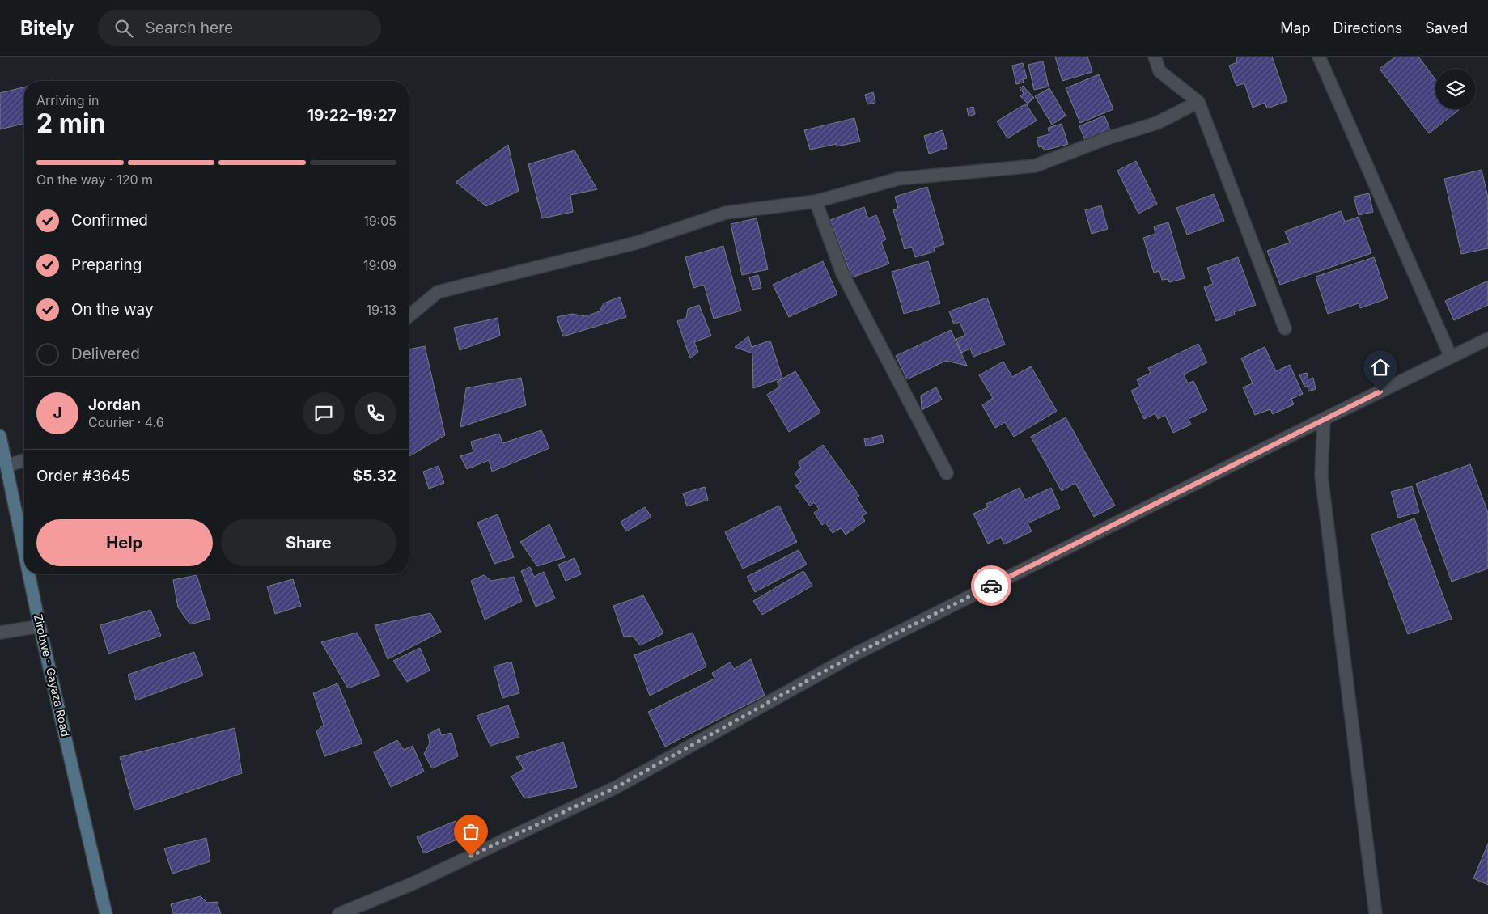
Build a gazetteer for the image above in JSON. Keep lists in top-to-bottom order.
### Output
{
  "streets": {
    "street": ["Zirobwe - Gayaza Road"]
  },
  "page": {
    "header": "Bitely",
    "search": "Search here",
    "nav": ["Map", "Directions", "Saved"],
    "heading": ["2 min", "Arriving in", "19:22–19:27"],
    "panel": [
      "Jordan",
      "Courier · 4.6",
      "Order #3645",
      "$5.32"
    ],
    "bar": "On the way · 120 m",
    "list": [
      ["Confirmed", "19:05"],
      ["Preparing", "19:09"],
      ["On the way", "19:13"],
      "Delivered"
    ],
    "round": "J",
    "buttons": ["Help", "Share"]
  }
}
